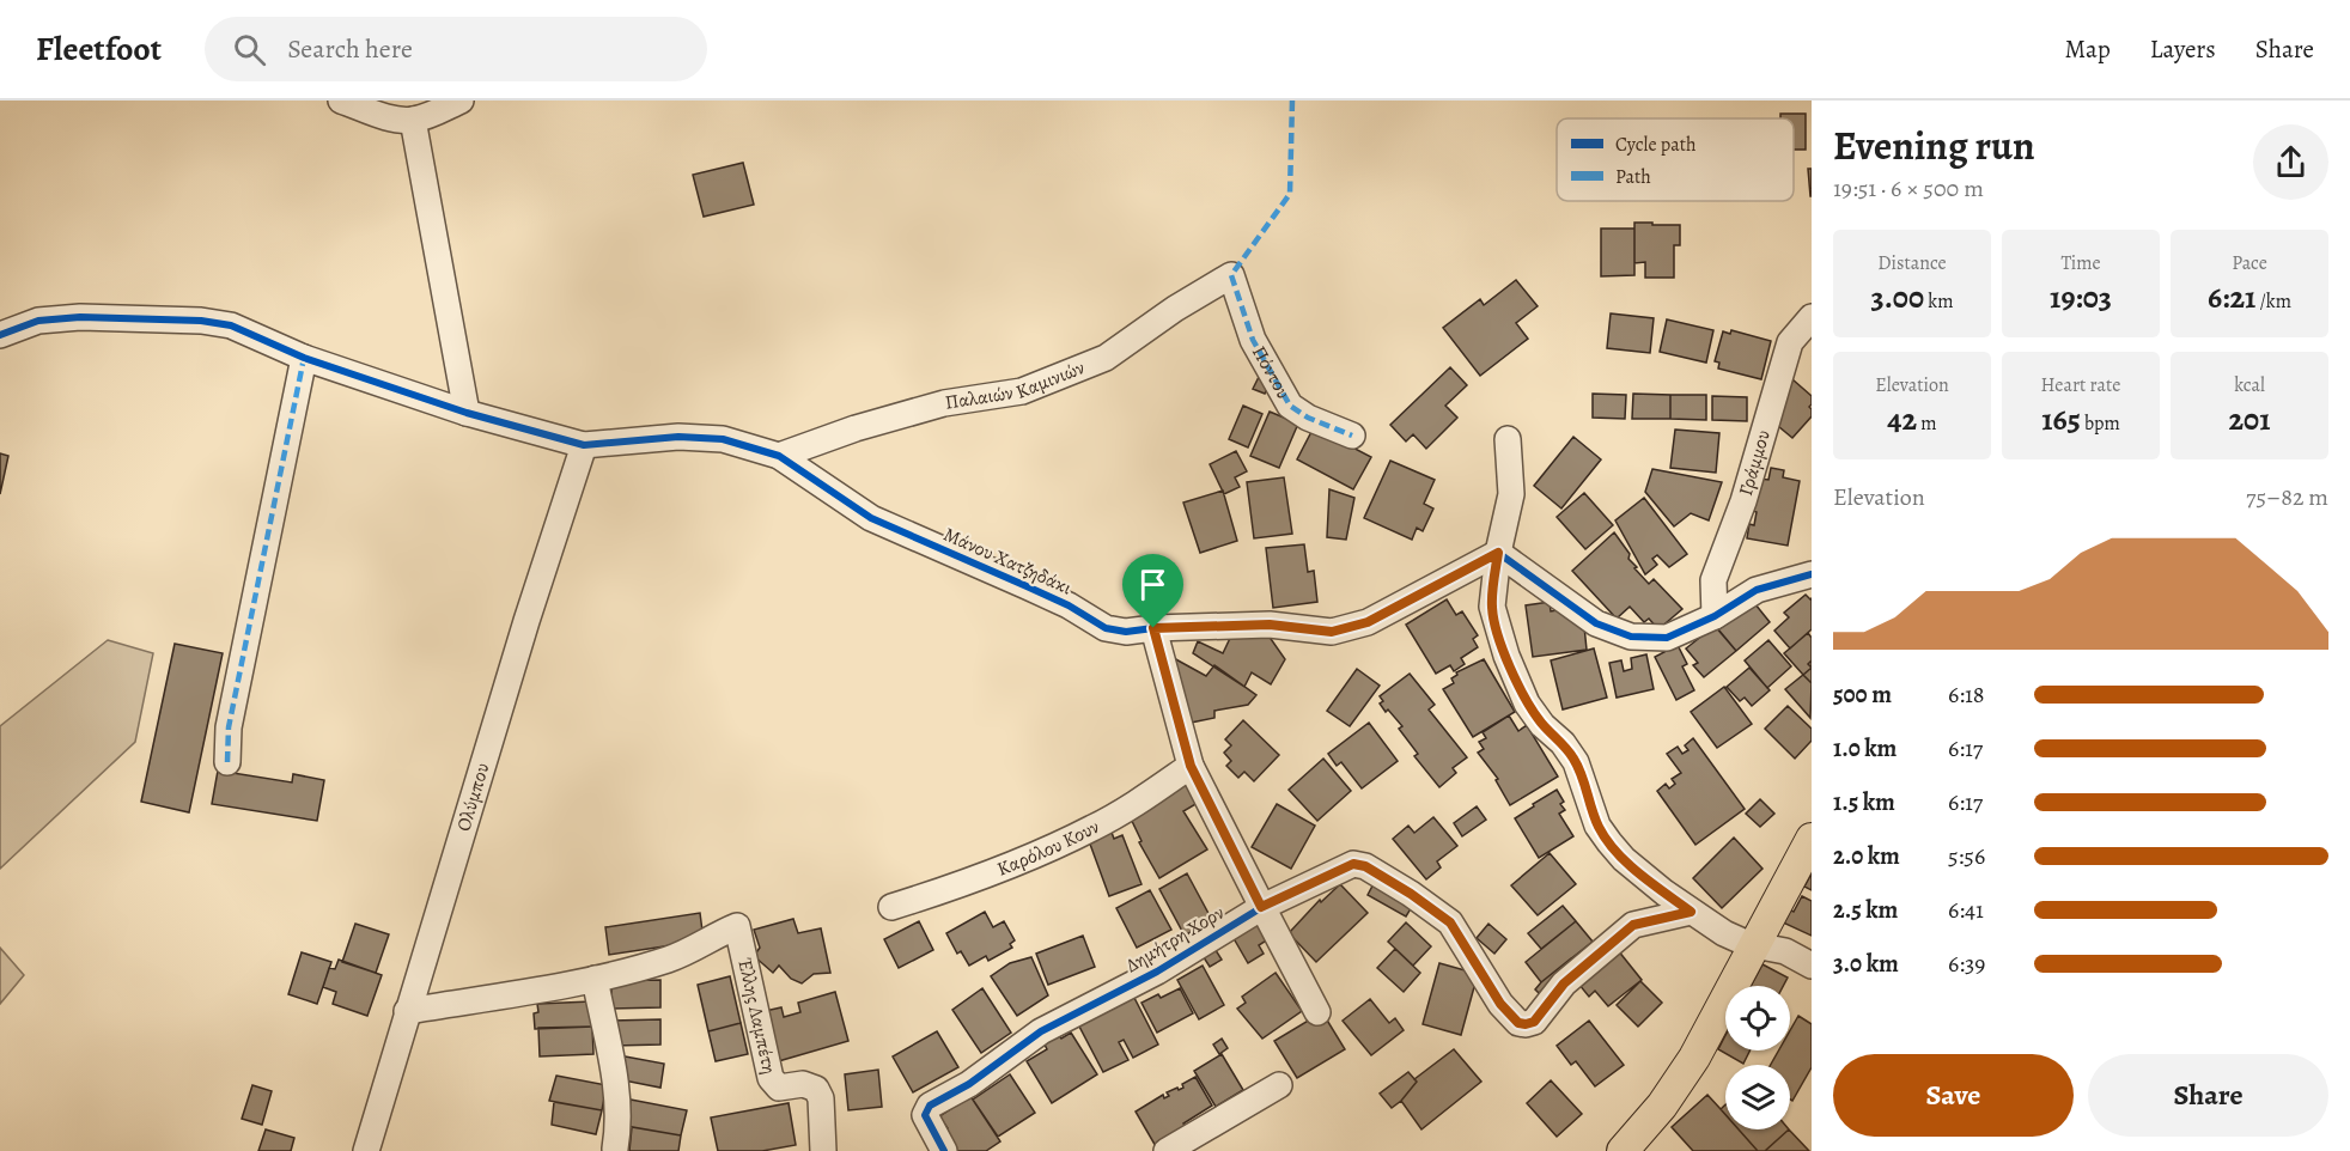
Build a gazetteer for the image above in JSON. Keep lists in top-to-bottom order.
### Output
{
  "streets": {
    "street": [
      "Πόντου",
      "Παλαιών Καμινιών",
      "Γράμμου",
      "Μάνου Χατζηδάκι",
      "Ολύμπου",
      "Καρόλου Κουν",
      "Δημήτρη Χορν",
      "Έλλης Λαμπέτη"
    ]
  },
  "crossings": [
    ["Πόντου", "Παλαιών Καμινιών"],
    ["Παλαιών Καμινιών", "Μάνου Χατζηδάκι"],
    ["Μάνου Χατζηδάκι", "Ολύμπου"]
  ],
  "legend": ["Cycle path", "Path"],
  "page": {
    "header": "Fleetfoot",
    "search": "Search here",
    "nav": ["Map", "Layers", "Share"],
    "heading": ["Evening run", "19:51 · 6 × 500 m"],
    "stats": [
      ["Distance", "3.00 km"],
      ["Time", "19:03"],
      ["Pace", "6:21 /km"],
      ["Elevation", "42 m"],
      ["Heart rate", "165 bpm"],
      ["kcal", "201"]
    ],
    "chart": ["Elevation", "75–82 m"],
    "list": [
      {
        "name": "500 m",
        "note": "6:18"
      },
      {
        "name": "1.0 km",
        "note": "6:17"
      },
      {
        "name": "1.5 km",
        "note": "6:17"
      },
      {
        "name": "2.0 km",
        "note": "5:56"
      },
      {
        "name": "2.5 km",
        "note": "6:41"
      },
      {
        "name": "3.0 km",
        "note": "6:39"
      }
    ],
    "buttons": ["Save", "Share"]
  }
}
